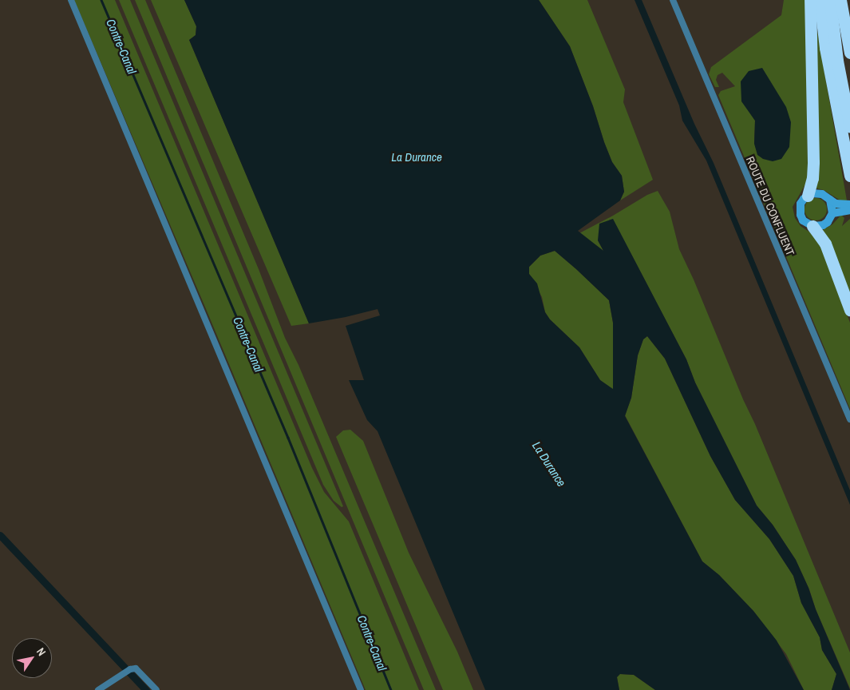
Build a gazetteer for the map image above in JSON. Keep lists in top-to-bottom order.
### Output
{
  "streets": {
    "street": ["ROUTE DU CONFLUENT"]
  },
  "water": ["Contre-Canal", "La Durance"],
  "north": "top right"
}
